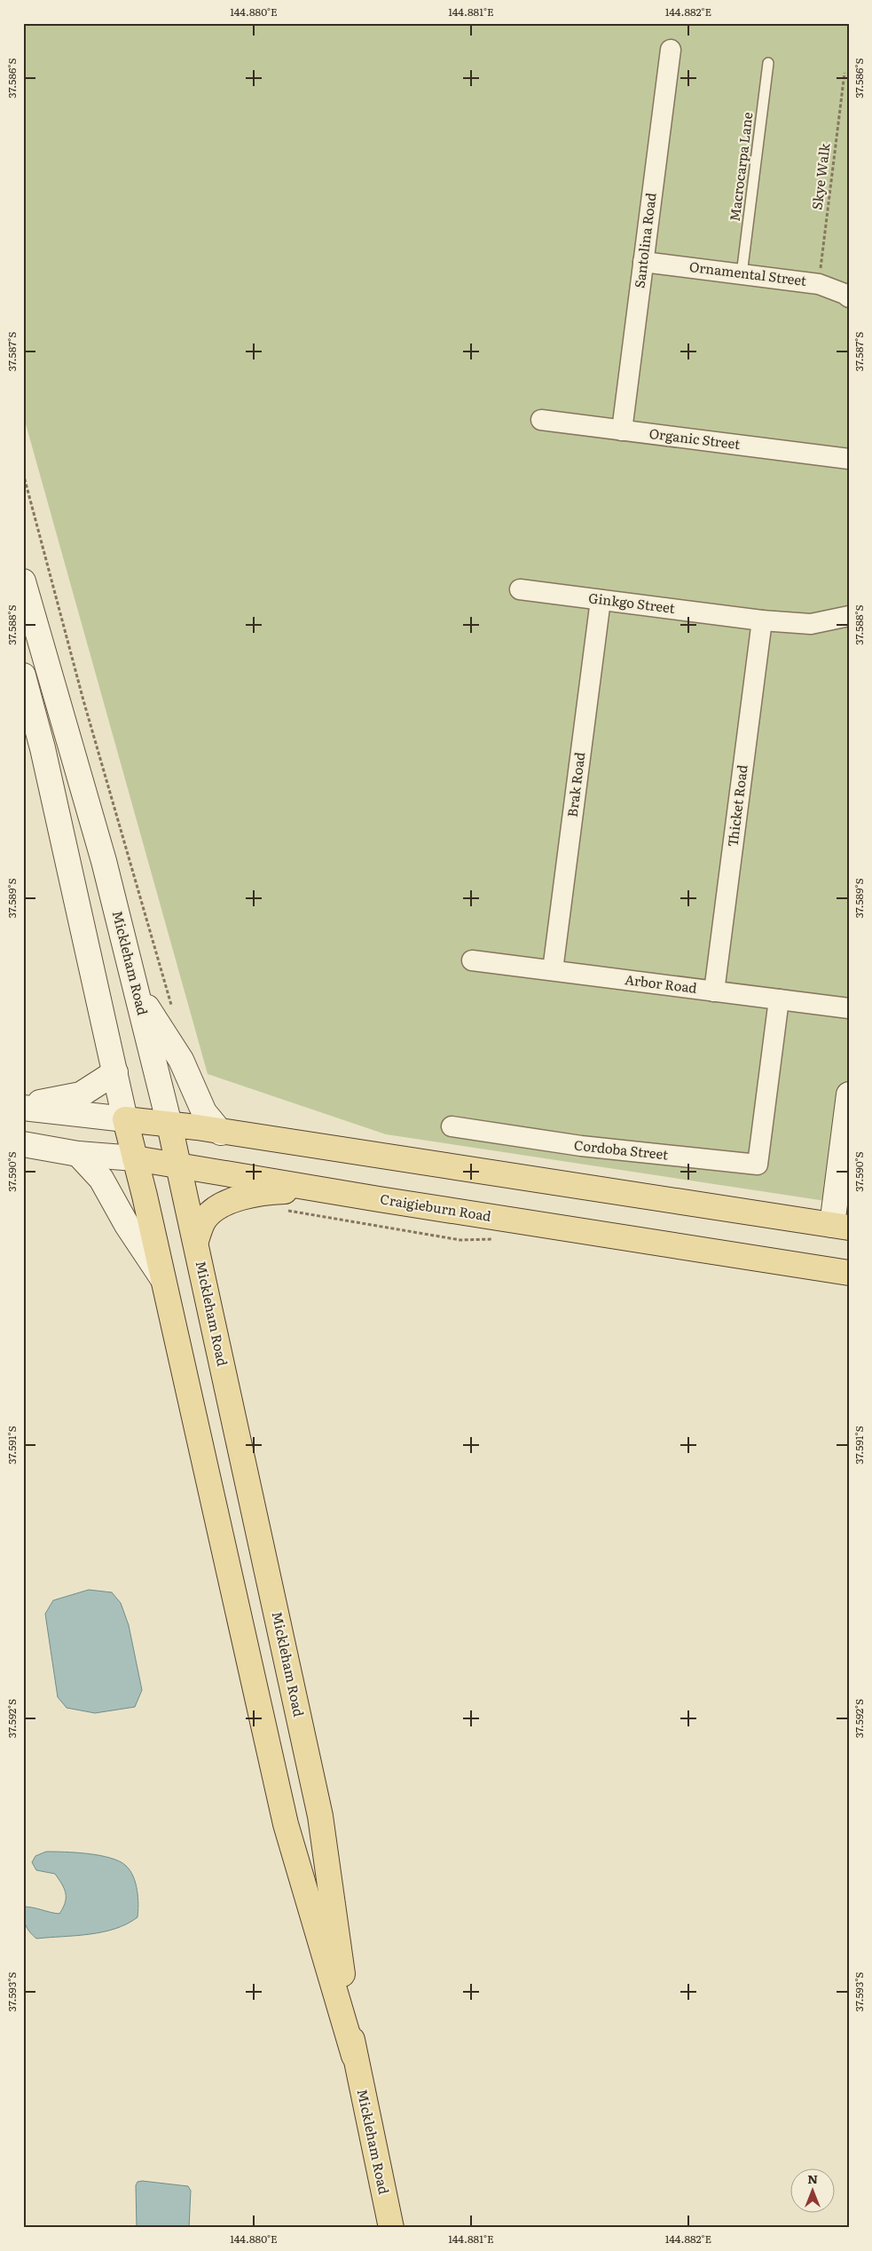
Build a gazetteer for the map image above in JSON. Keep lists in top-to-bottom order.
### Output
{
  "streets": {
    "main road": ["Mickleham Road", "Craigieburn Road"],
    "street": [
      "Santolina Road",
      "Ornamental Street",
      "Organic Street",
      "Ginkgo Street",
      "Brak Road",
      "Thicket Road",
      "Arbor Road",
      "Cordoba Street"
    ],
    "lane": ["Macrocarpa Lane"],
    "path": ["Skye Walk"]
  },
  "crossings": [
    ["Macrocarpa Lane", "Ornamental Street"],
    ["Skye Walk", "Ornamental Street"],
    ["Santolina Road", "Ornamental Street"],
    ["Santolina Road", "Organic Street"],
    ["Ginkgo Street", "Brak Road"],
    ["Ginkgo Street", "Thicket Road"],
    ["Brak Road", "Arbor Road"],
    ["Thicket Road", "Arbor Road"],
    ["Mickleham Road", "Craigieburn Road"],
    ["Arbor Road", "Cordoba Street"]
  ],
  "north": "top",
  "coordinates": [
    "144.880°E",
    "144.881°E",
    "144.882°E",
    "37.586°S",
    "37.587°S",
    "37.588°S",
    "37.589°S",
    "37.590°S",
    "37.591°S",
    "37.592°S",
    "37.593°S"
  ]
}
